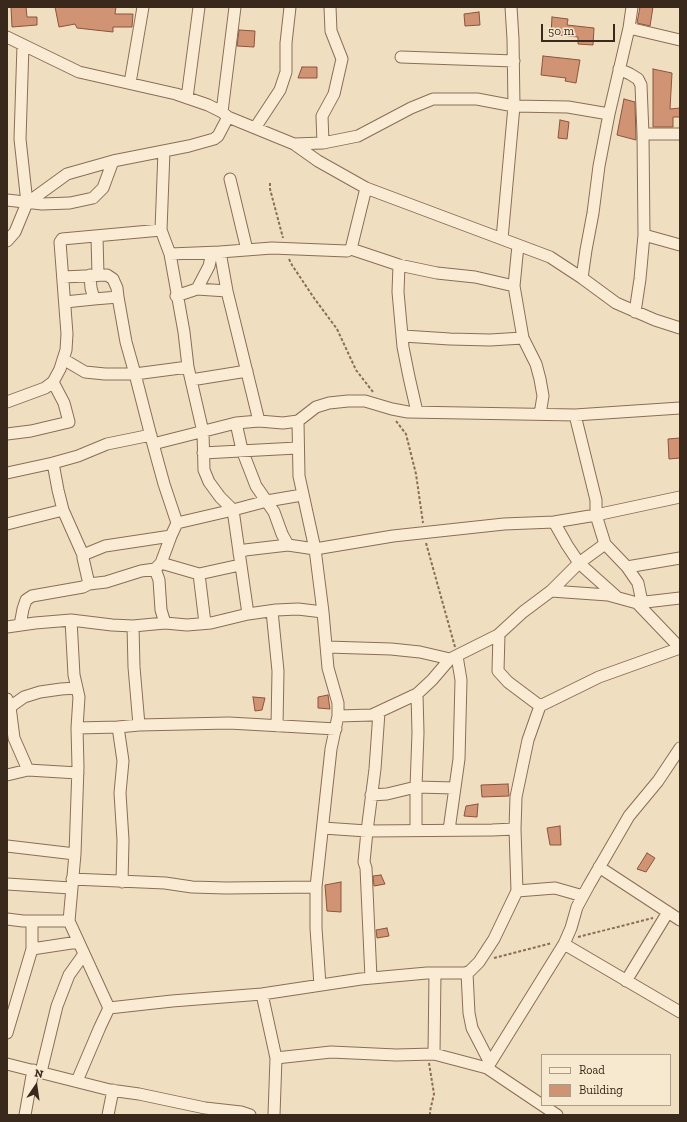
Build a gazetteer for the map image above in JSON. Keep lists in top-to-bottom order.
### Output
{
  "legend": ["Road", "Building"],
  "scale_bar": "50 m",
  "north": "top"
}
